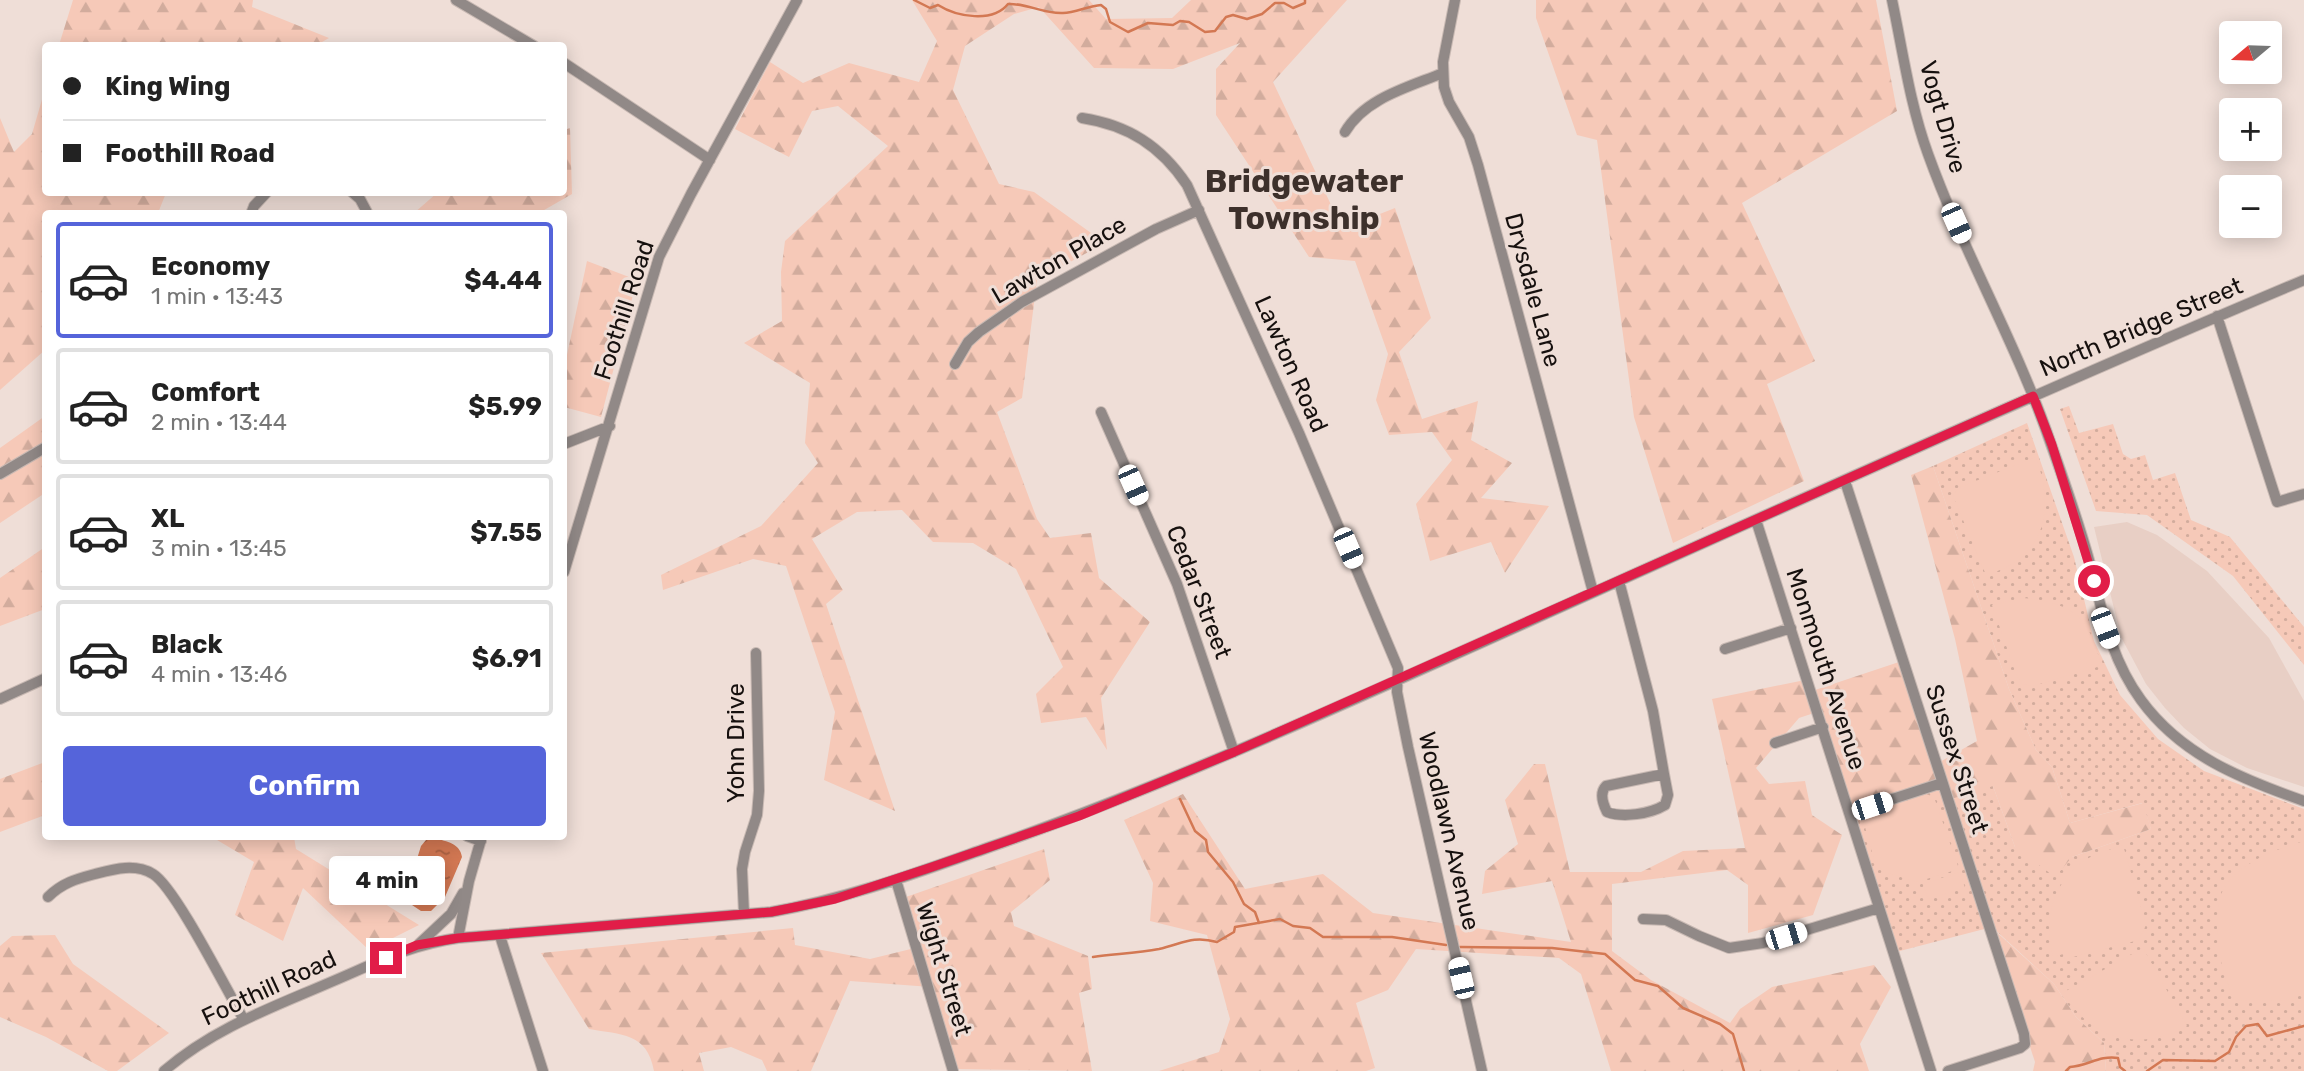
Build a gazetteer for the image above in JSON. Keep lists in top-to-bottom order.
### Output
{
  "streets": {
    "street": [
      "Vogt Drive",
      "Lawton Place",
      "Drysdale Lane",
      "Foothill Road",
      "North Bridge Street",
      "Lawton Road",
      "Cedar Street",
      "Monmouth Avenue",
      "Yohn Drive",
      "Sussex Street",
      "Woodlawn Avenue",
      "Wight Street"
    ]
  },
  "crossings": [
    ["Vogt Drive", "North Bridge Street"],
    ["Lawton Place", "Lawton Road"],
    ["Drysdale Lane", "North Bridge Street"],
    ["Foothill Road", "North Bridge Street"],
    ["North Bridge Street", "Lawton Road"],
    ["North Bridge Street", "Cedar Street"],
    ["North Bridge Street", "Monmouth Avenue"],
    ["North Bridge Street", "Yohn Drive"],
    ["North Bridge Street", "Sussex Street"],
    ["North Bridge Street", "Woodlawn Avenue"],
    ["North Bridge Street", "Wight Street"],
    ["Lawton Road", "Woodlawn Avenue"]
  ],
  "districts": ["Bridgewater Township"],
  "north": "left",
  "page": {
    "map_buttons": ["+", "−"],
    "banner": ["King Wing", "Foothill Road"],
    "list": [
      {
        "name": "Economy",
        "note": "1 min · 13:43",
        "value": "$4.44"
      },
      {
        "name": "Comfort",
        "note": "2 min · 13:44",
        "value": "$5.99"
      },
      {
        "name": "XL",
        "note": "3 min · 13:45",
        "value": "$7.55"
      },
      {
        "name": "Black",
        "note": "4 min · 13:46",
        "value": "$6.91"
      }
    ],
    "buttons": "Confirm",
    "bubble": "4 min"
  }
}
